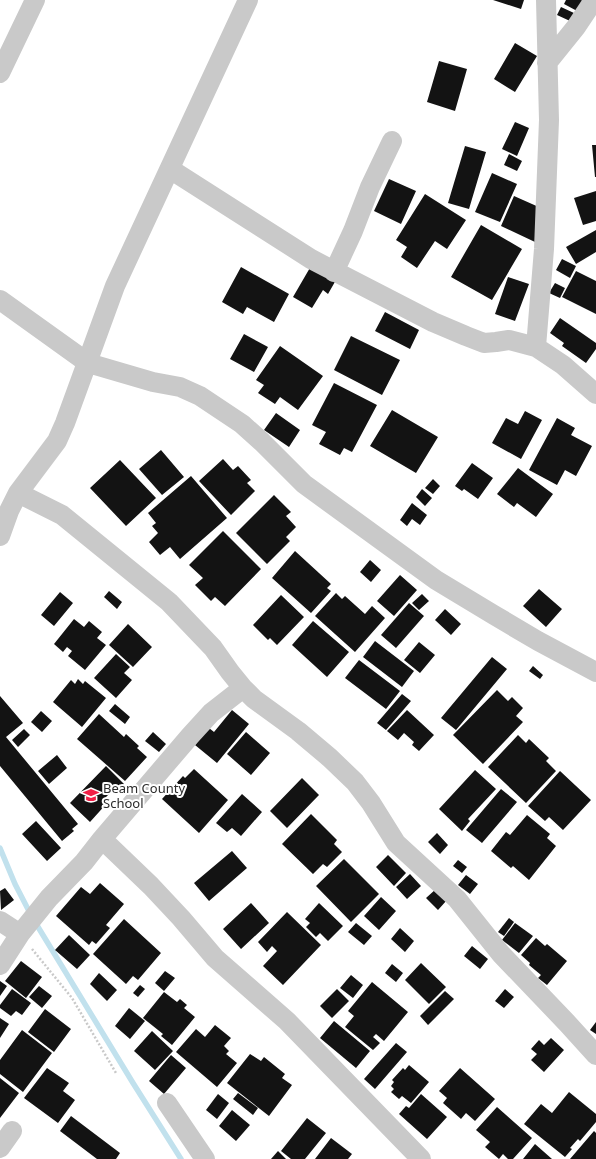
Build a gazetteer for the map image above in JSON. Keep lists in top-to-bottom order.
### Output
{
  "places": {
    "school or university": ["Beam County School"]
  }
}
